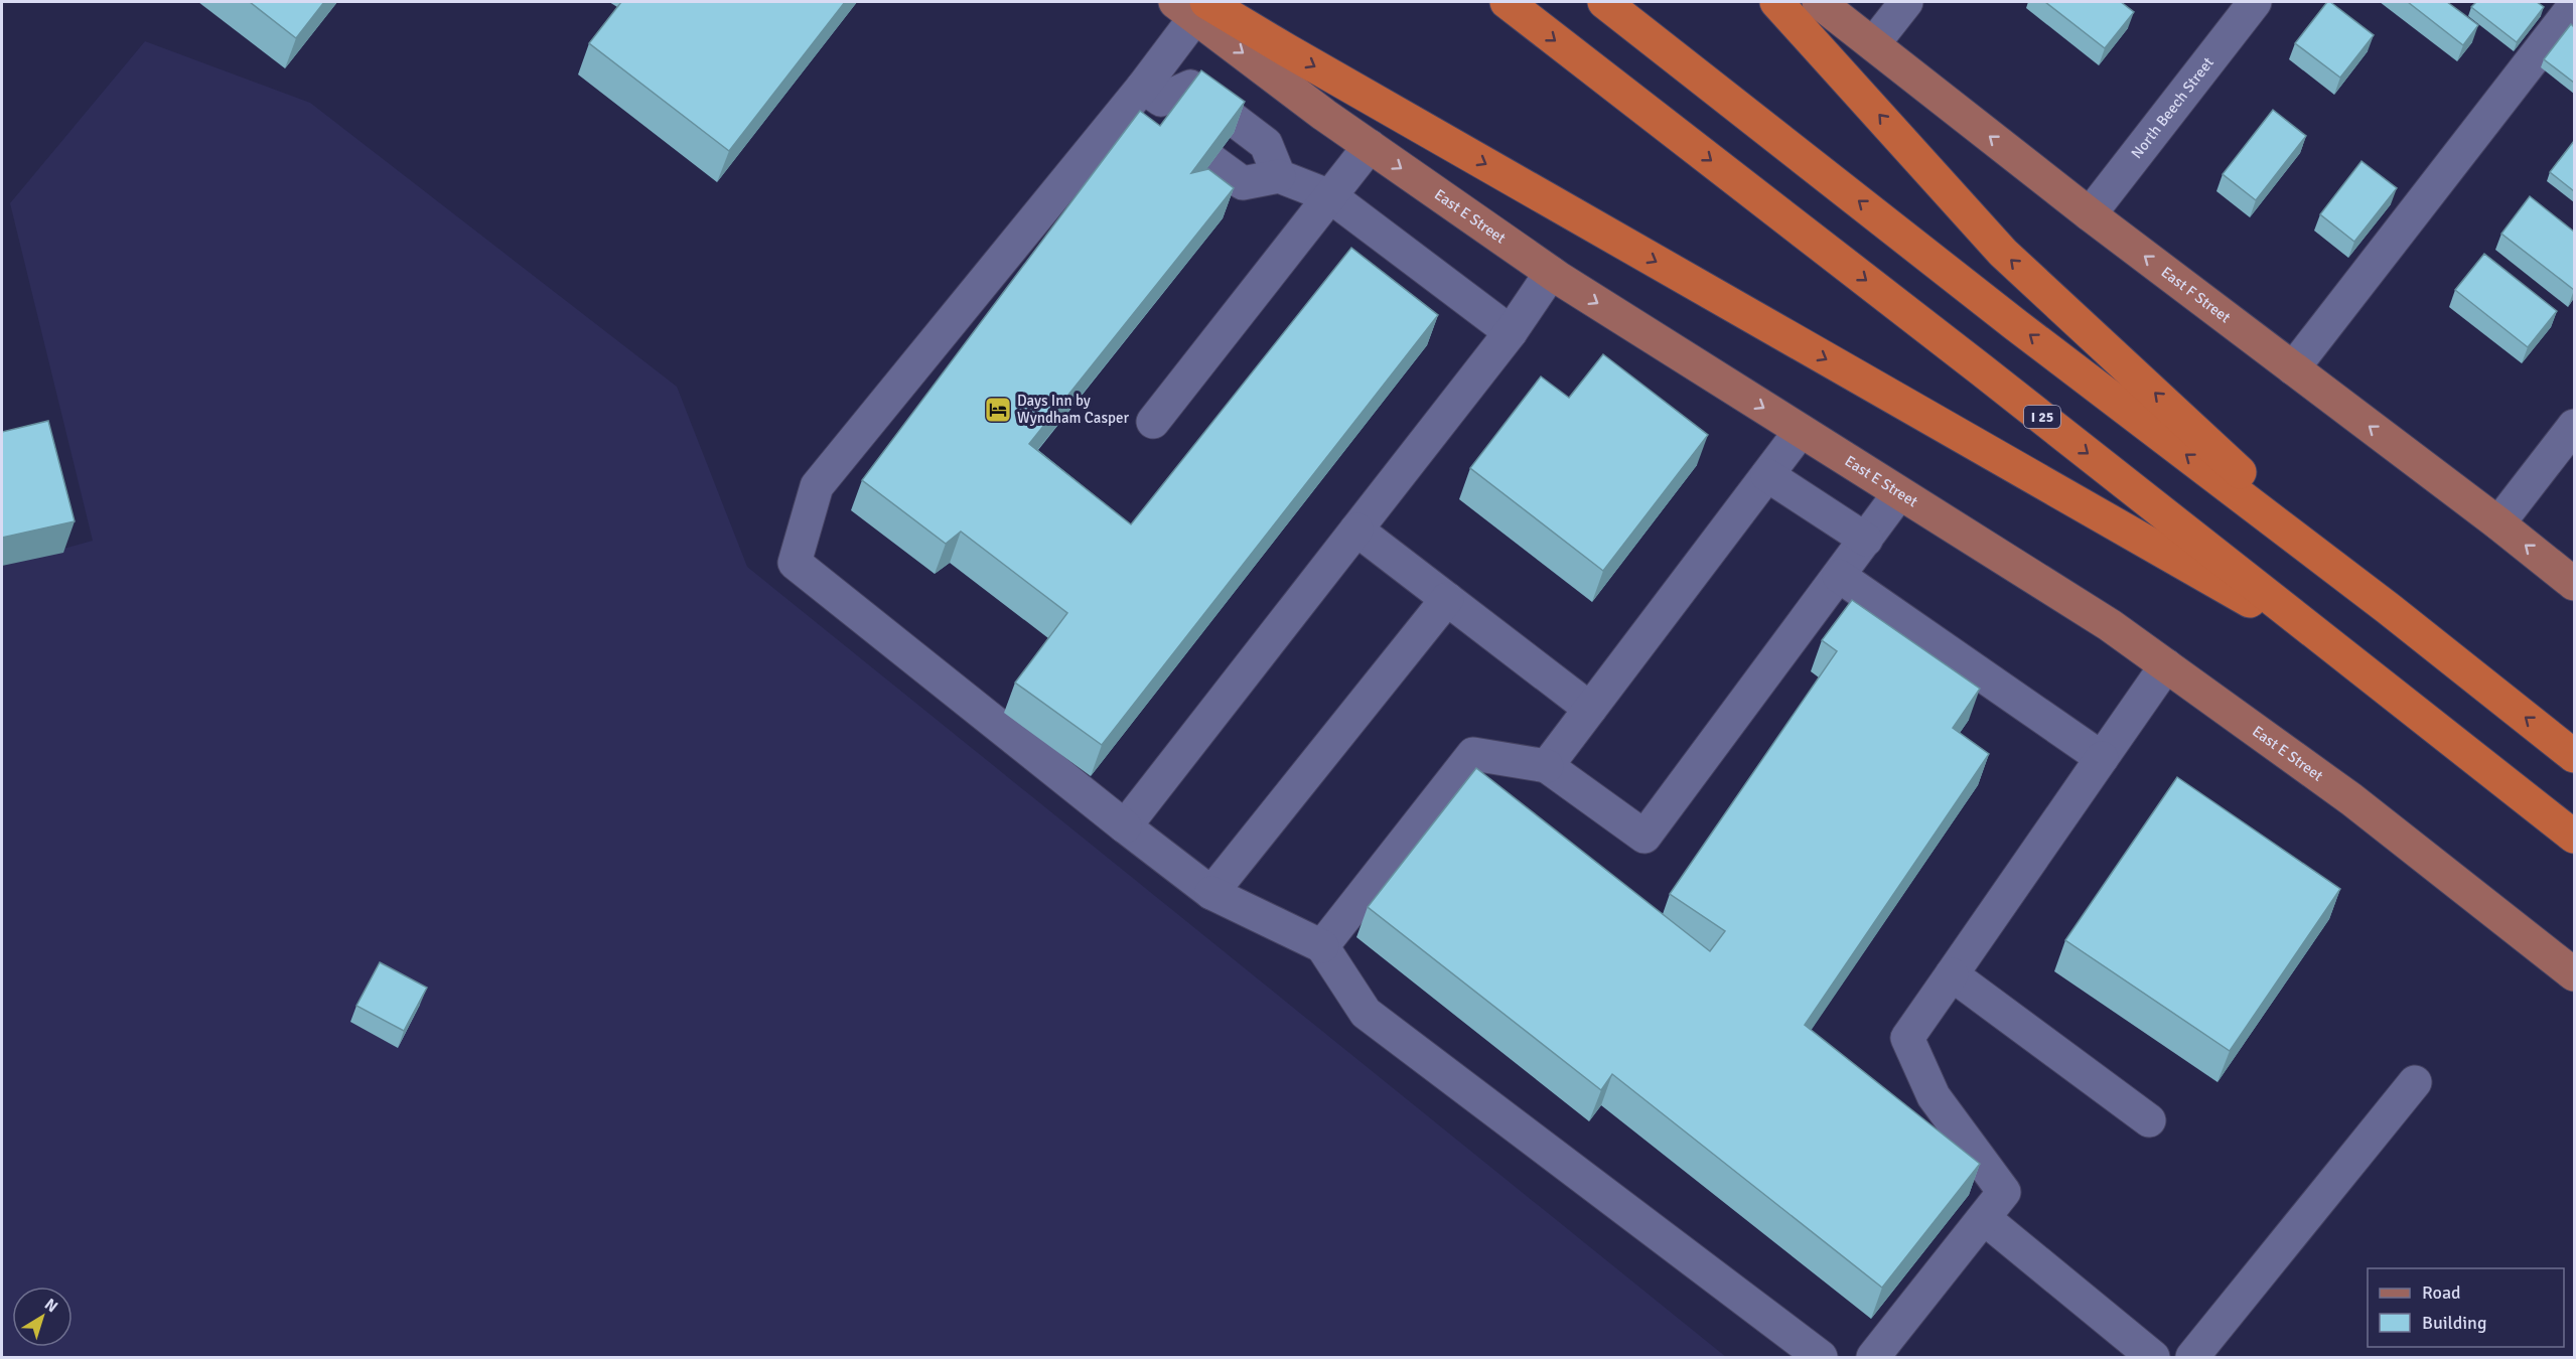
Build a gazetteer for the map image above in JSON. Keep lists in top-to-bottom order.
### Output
{
  "streets": {
    "highway": ["I 25"],
    "main road": ["East E Street", "East F Street"],
    "street": ["North Beech Street"]
  },
  "crossings": [
    ["North Beech Street", "East F Street"]
  ],
  "one_way": ["East E Street", "East F Street"],
  "places": {
    "hotel": ["Days Inn by Wyndham Casper"]
  },
  "legend": ["Road", "Building"],
  "north": "top right"
}
